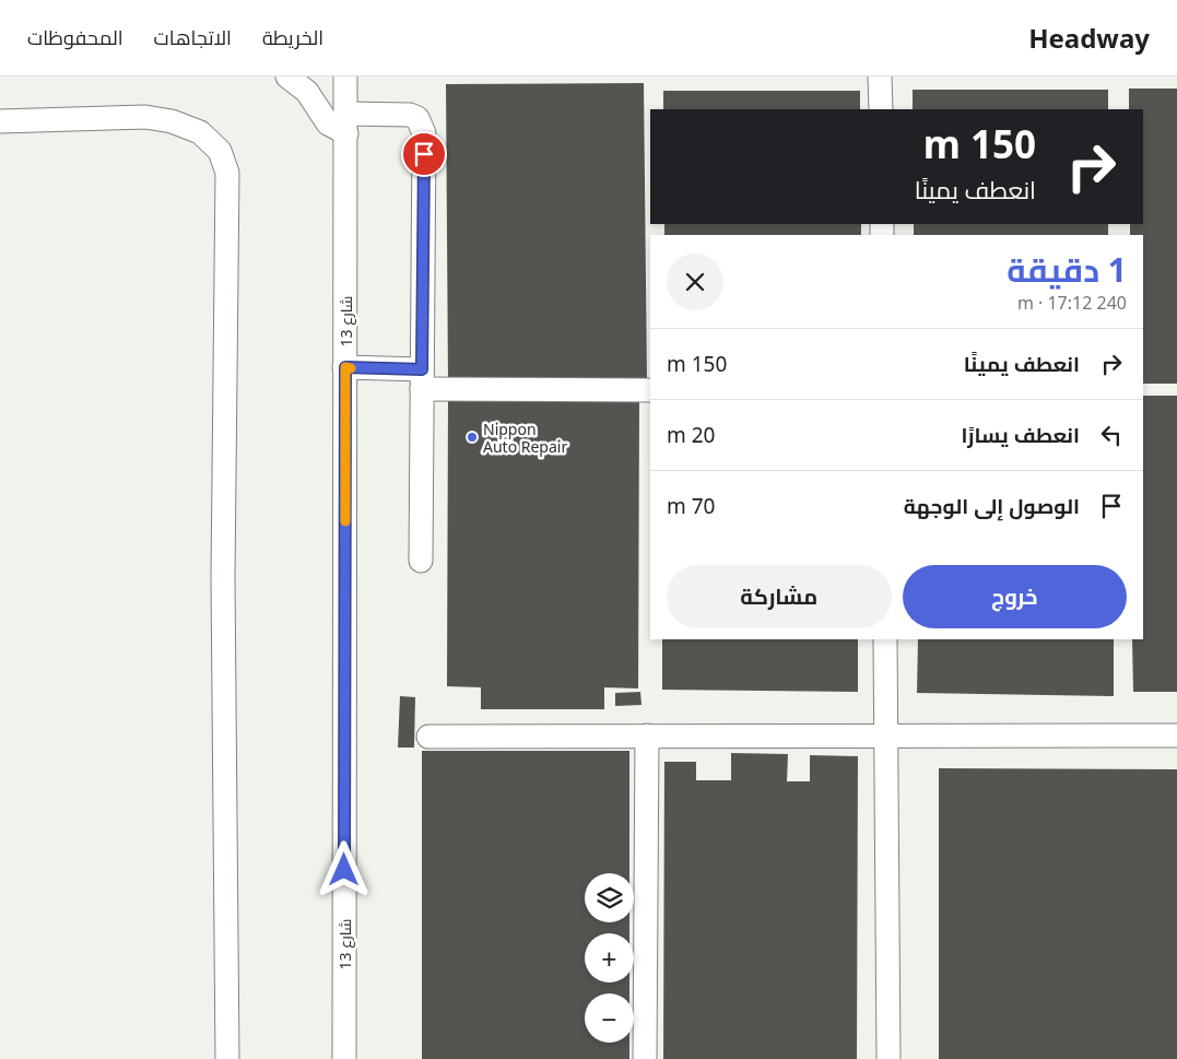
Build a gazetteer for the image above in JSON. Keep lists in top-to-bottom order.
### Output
{
  "streets": {
    "street": ["شارع 13"]
  },
  "places": ["Nippon Auto Repair"],
  "page": {
    "header": "Headway",
    "nav": ["الخريطة", "الاتجاهات", "المحفوظات"],
    "turn": ["150 m", "انعطف يمينًا"],
    "heading": ["1 دقيقة", "240 m · 17:12"],
    "list": [
      {
        "name": "انعطف يمينًا",
        "value": "150 m"
      },
      {
        "name": "انعطف يسارًا",
        "value": "20 m"
      },
      {
        "name": "الوصول إلى الوجهة",
        "value": "70 m"
      }
    ],
    "buttons": ["خروج", "مشاركة"],
    "map_buttons": ["+", "−"]
  }
}
